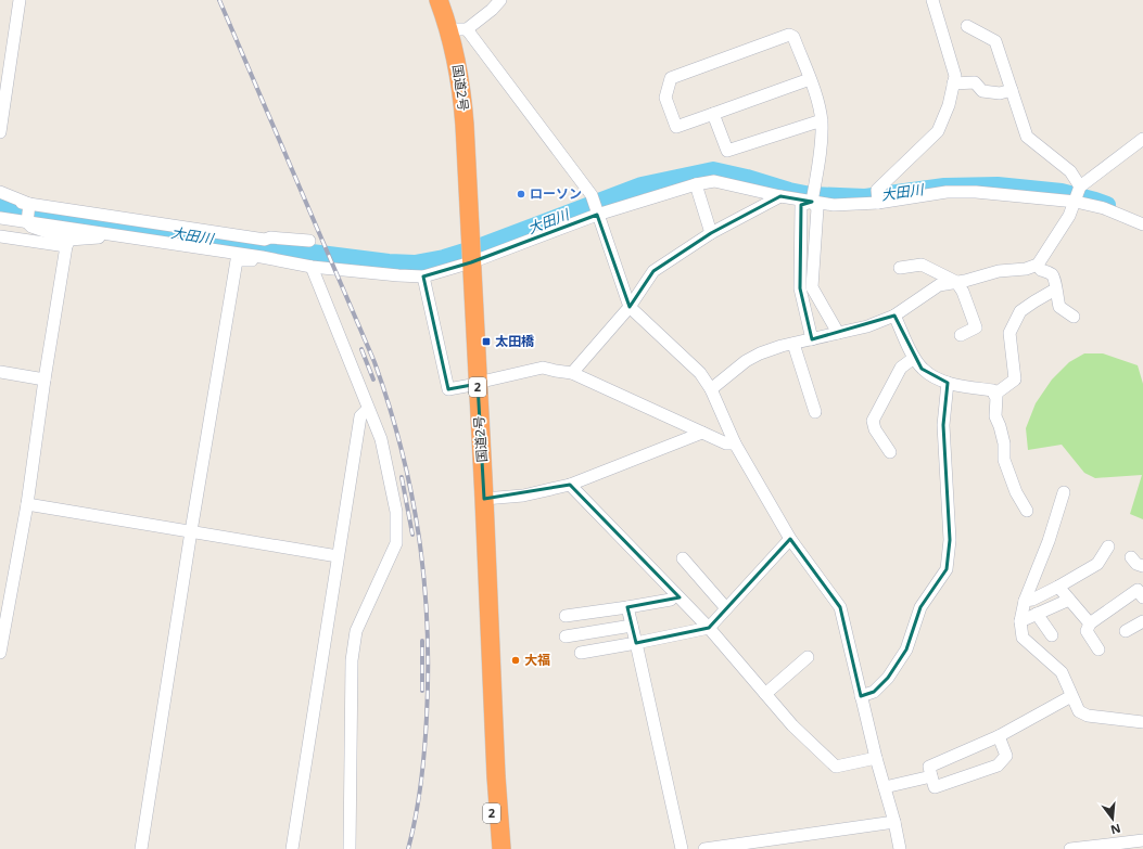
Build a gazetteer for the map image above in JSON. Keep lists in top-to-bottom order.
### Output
{
  "streets": {
    "highway": ["国道2号", "2"]
  },
  "water": ["大田川"],
  "places": {
    "other": ["ローソン", "大福"],
    "transit": ["太田橋"]
  },
  "north": "bottom"
}
